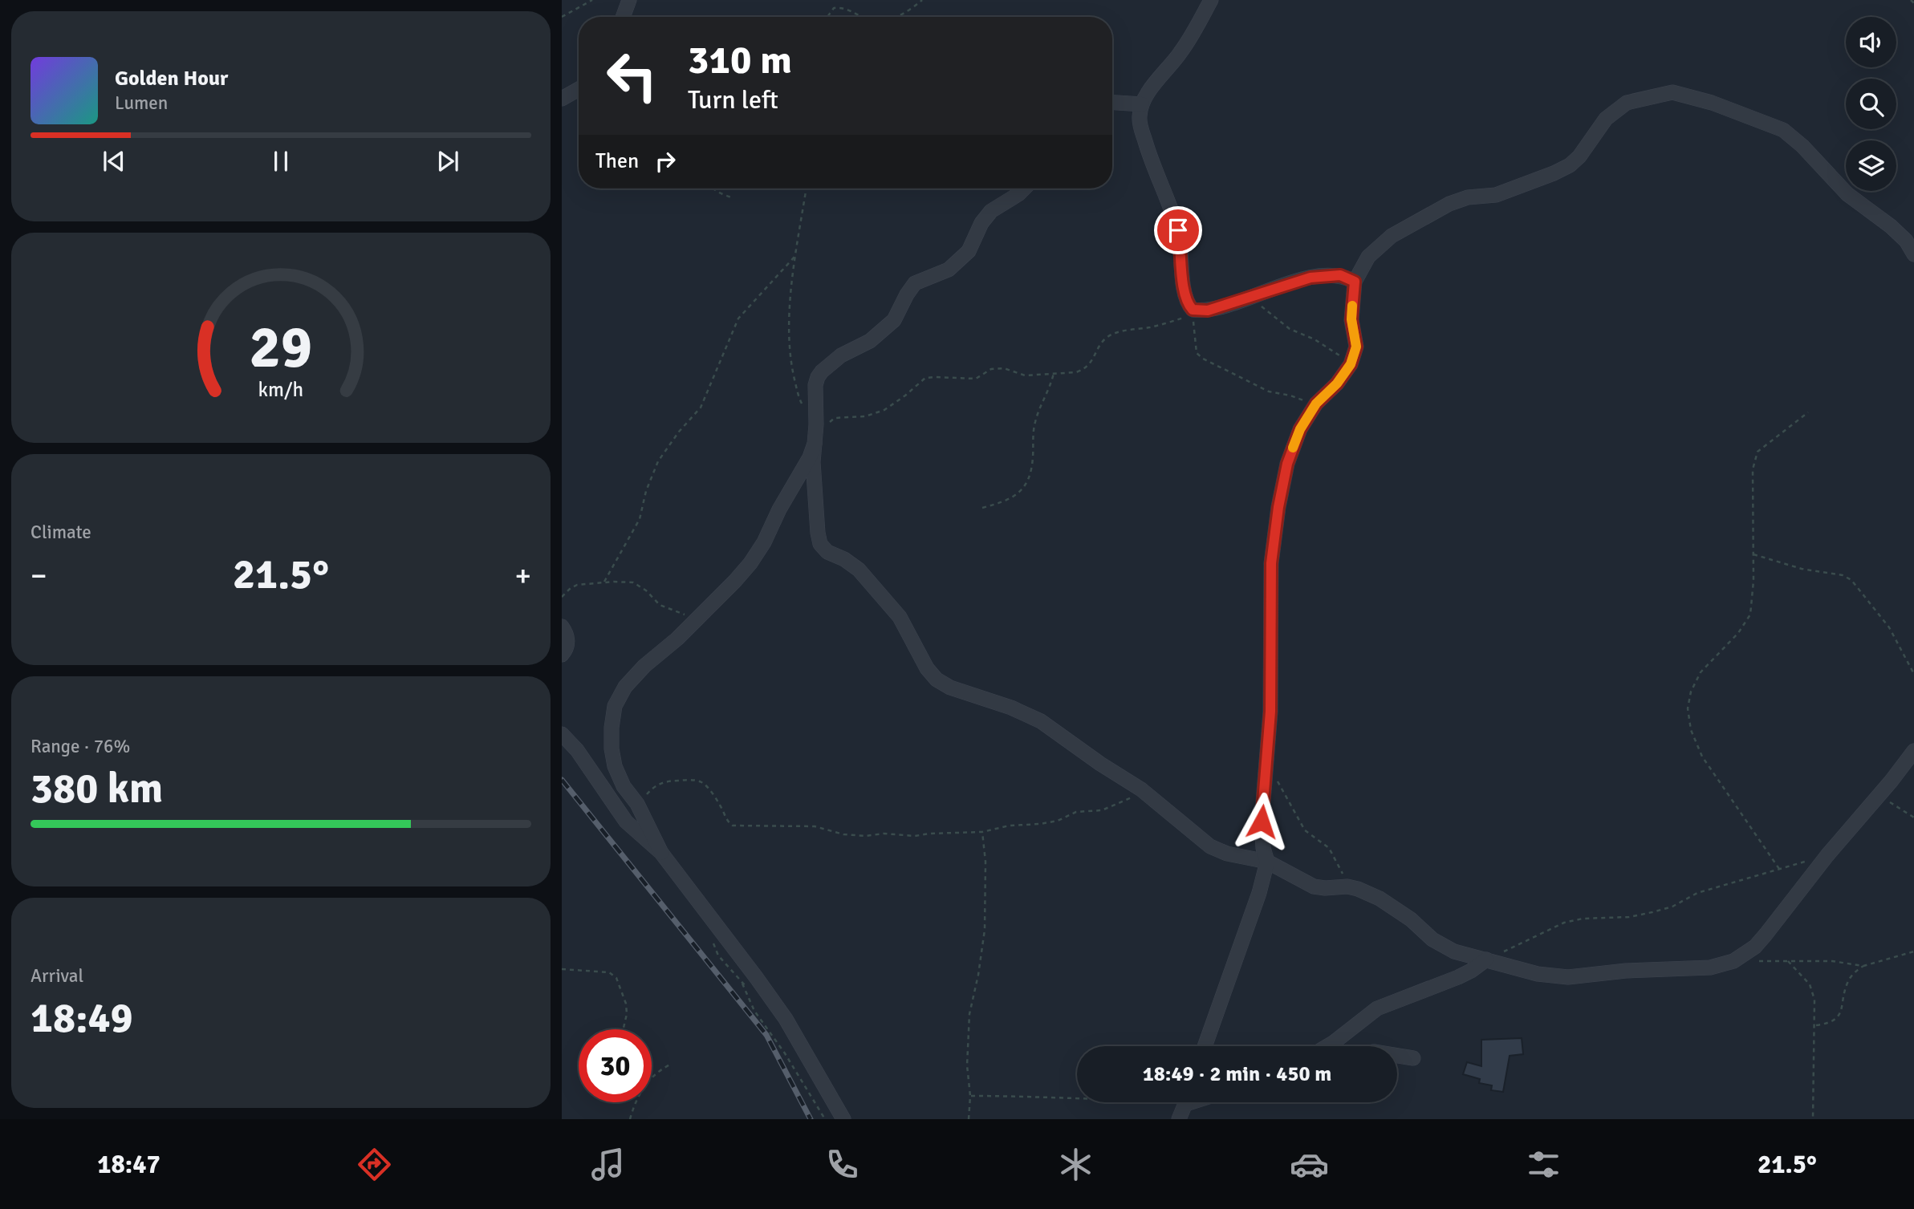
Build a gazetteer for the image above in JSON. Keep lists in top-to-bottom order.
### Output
{
  "page": {
    "turn": ["310 m", "Turn left"],
    "song": ["Golden Hour", "Lumen"],
    "then": "Then",
    "tile": [
      "Climate",
      ["Range · 76%", "380 km"],
      ["Arrival", "18:49"]
    ],
    "heat": ["−", "21.5°", "+"],
    "limit": "30",
    "trip": "18:49 · 2 min · 450 m",
    "tabs": ["18:47", "21.5°"],
    "gauge": ["29", "km/h"]
  }
}
